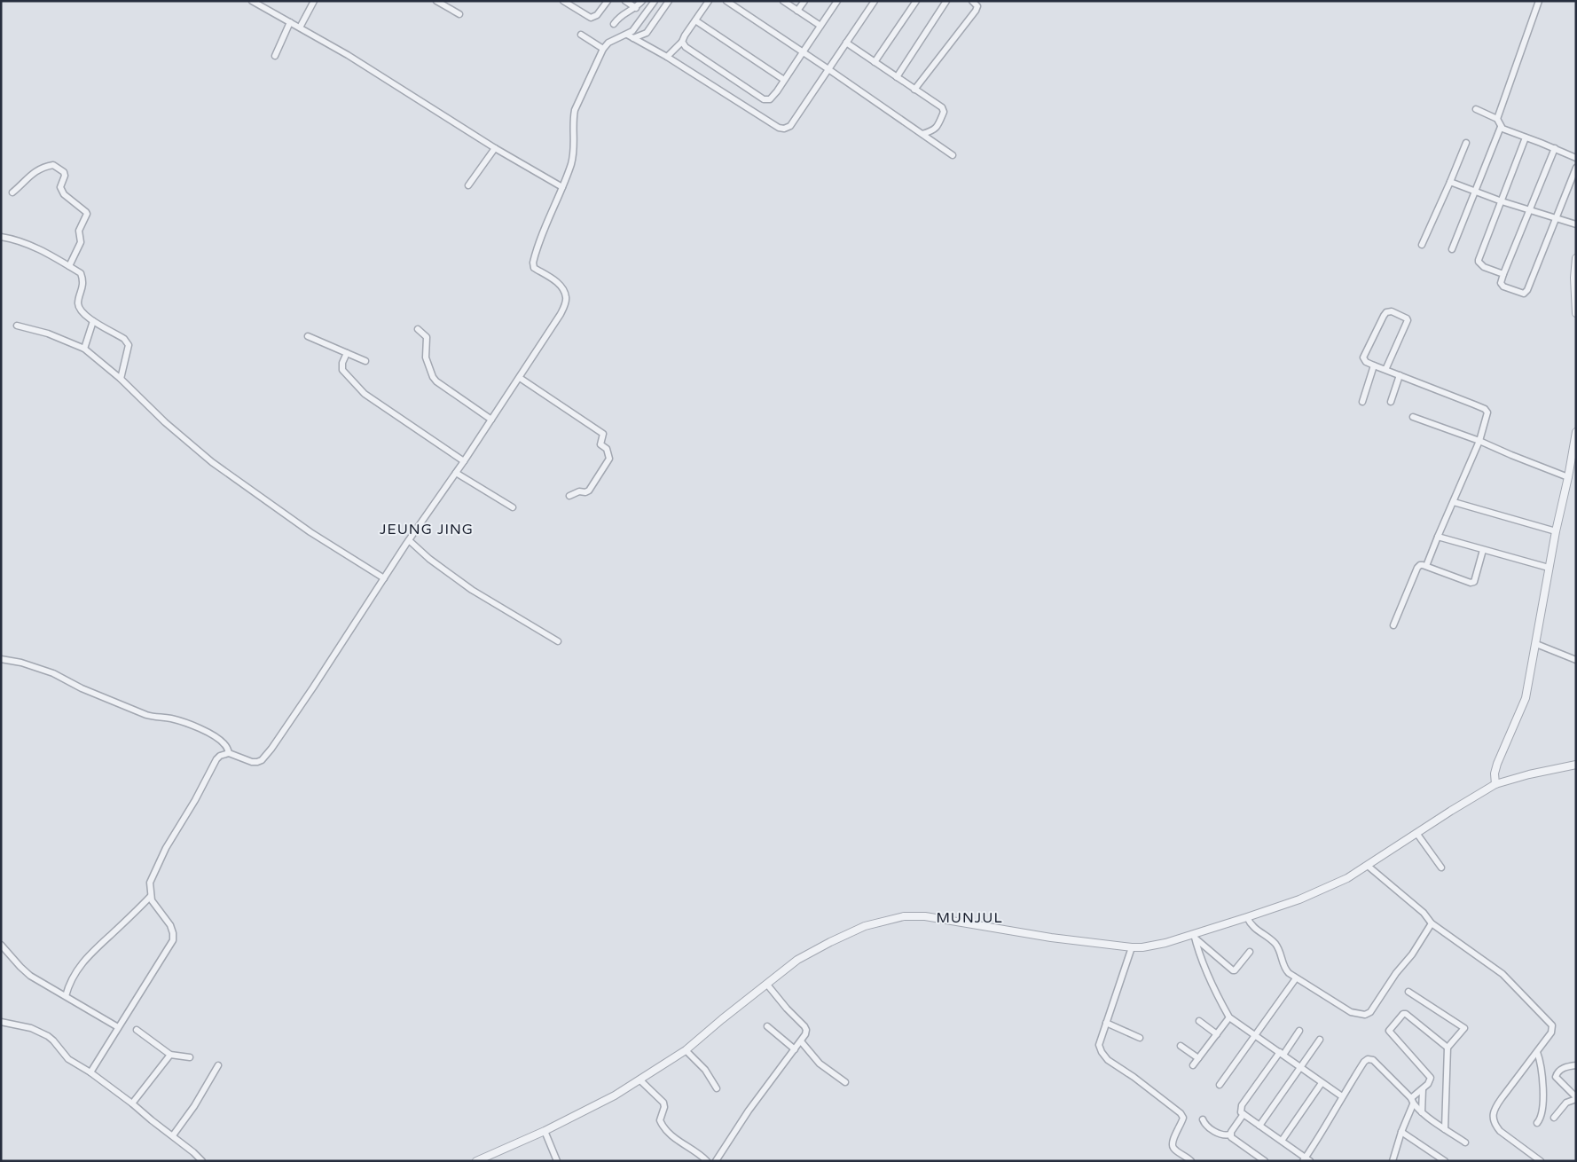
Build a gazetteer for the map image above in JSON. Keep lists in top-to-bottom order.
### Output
{
  "districts": ["JEUNG JING", "MUNJUL"]
}
